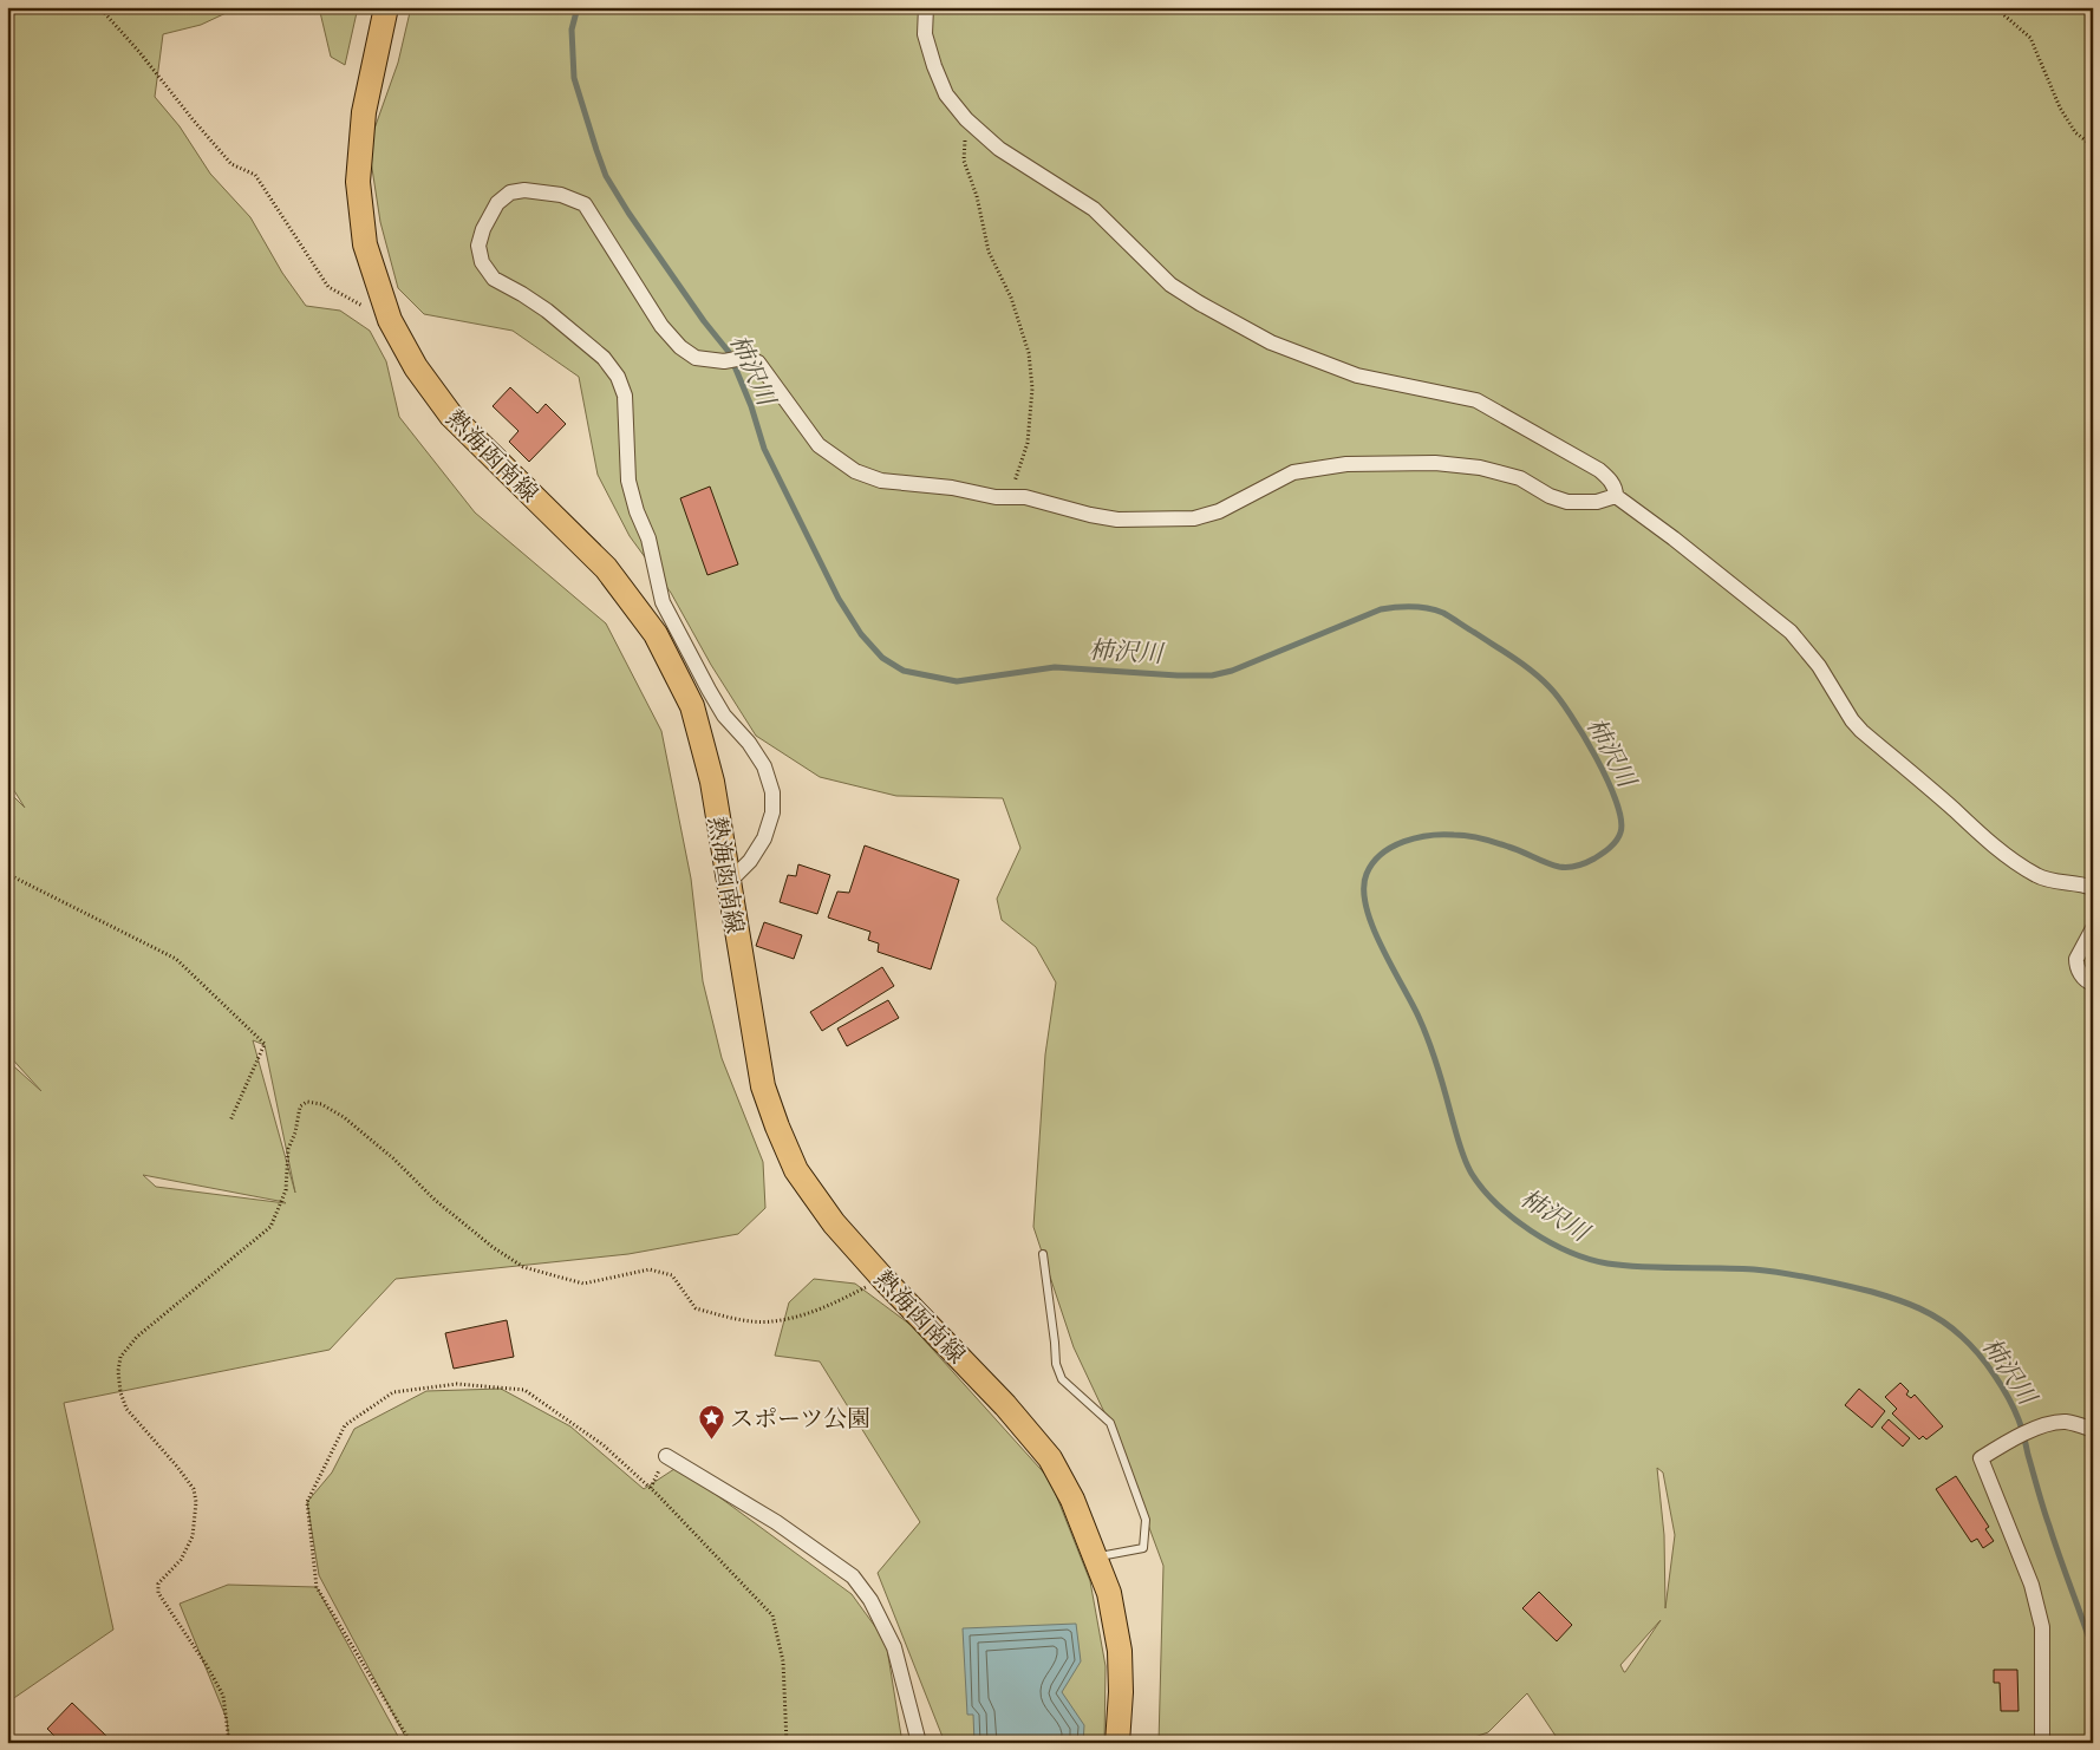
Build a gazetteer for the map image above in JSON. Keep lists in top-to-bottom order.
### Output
{
  "streets": {
    "main road": ["熱海函南線"]
  },
  "water": ["柿沢川"],
  "places": {
    "place": ["スポーツ公園"]
  }
}
